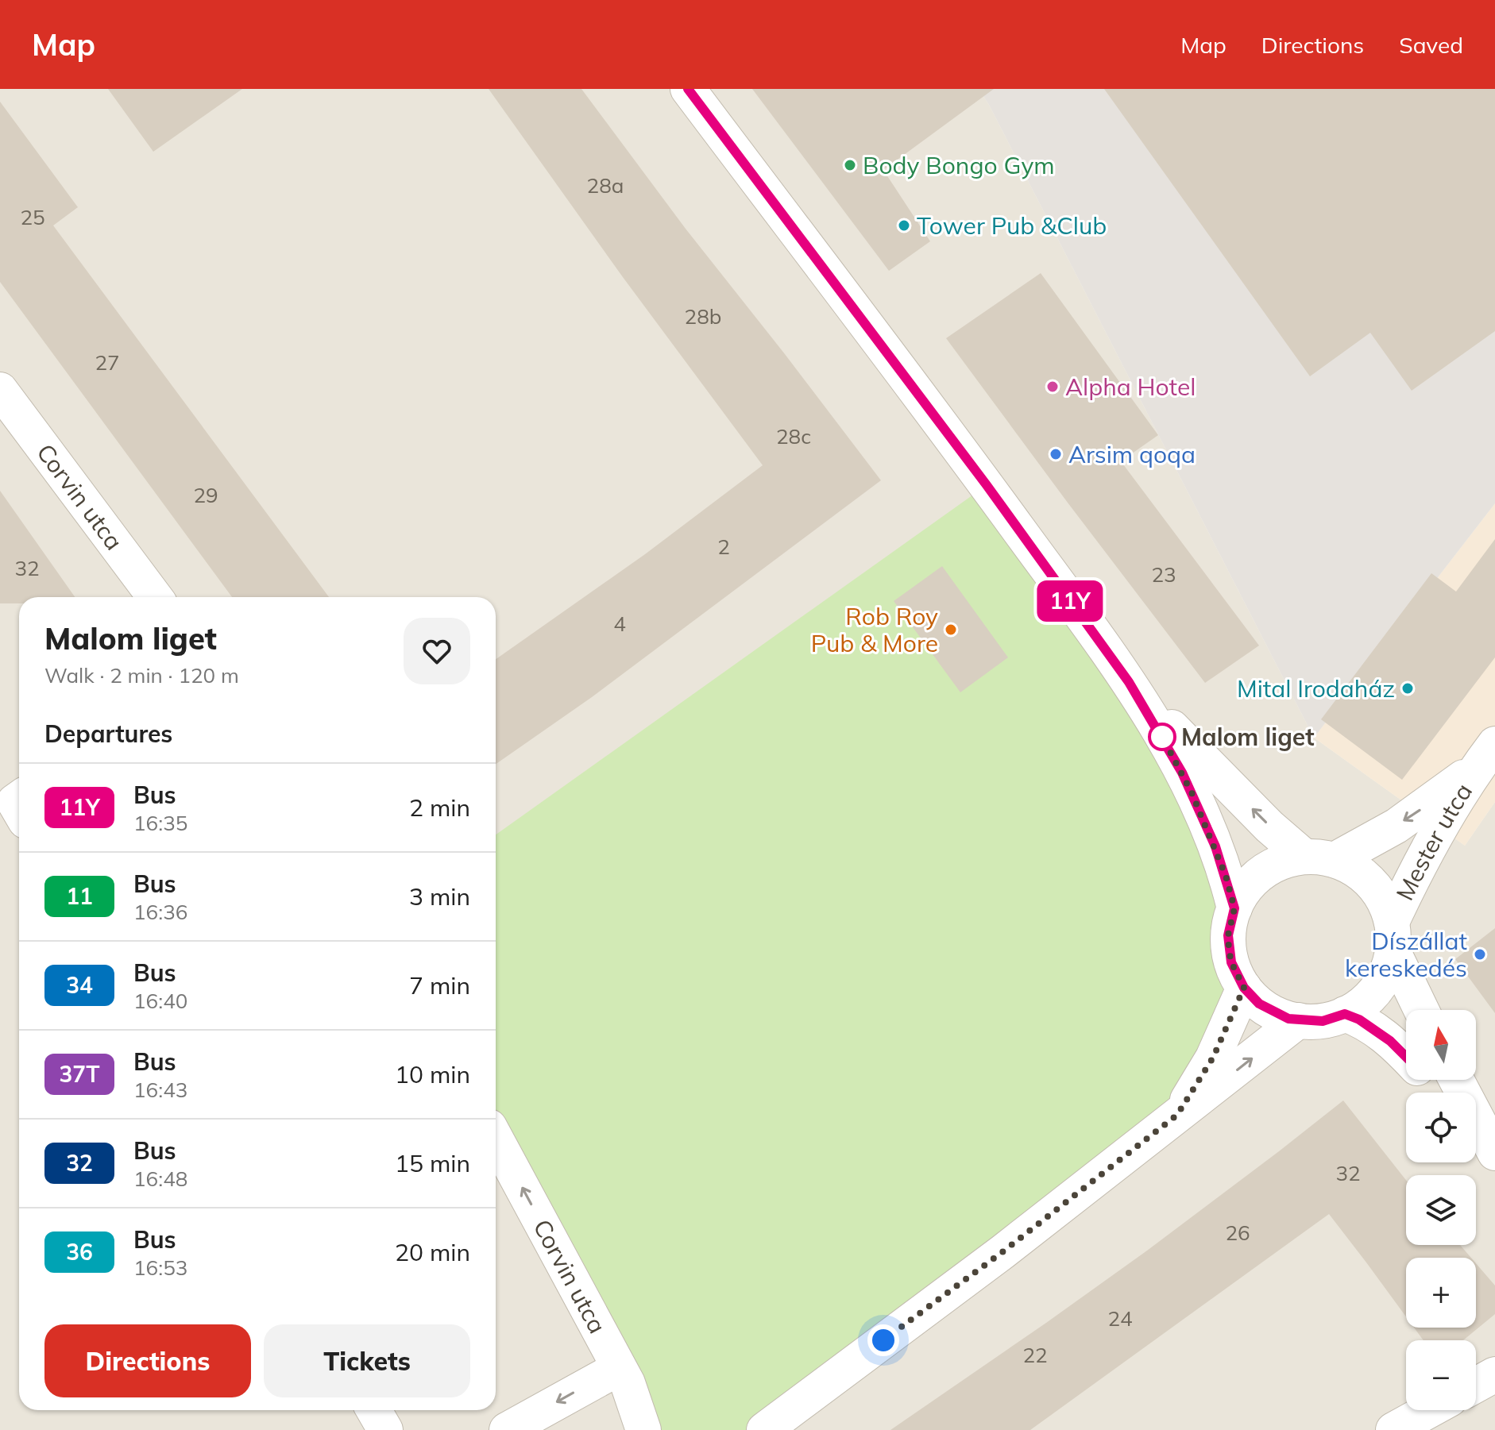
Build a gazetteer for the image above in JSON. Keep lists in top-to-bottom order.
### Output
{
  "streets": {
    "street": ["Corvin utca", "Mester utca"]
  },
  "one_way": ["Corvin utca", "Mester utca"],
  "places": [
    "Body Bongo Gym",
    "Tower Pub &Club",
    "Alpha Hotel",
    "Arsim qoqa",
    "Rob Roy Pub & More",
    "Mital Irodaház",
    "Malom liget",
    "Díszállat kereskedés"
  ],
  "lines": ["bus line 11Y"],
  "house_numbers": [
    "28a",
    "25",
    "28b",
    "27",
    "28c",
    "29",
    "2",
    "32",
    "23",
    "4",
    "32",
    "26",
    "24",
    "22"
  ],
  "north": "top",
  "page": {
    "header": "Map",
    "nav": ["Map", "Directions", "Saved"],
    "on_map": "11Y",
    "heading": [
      ["Malom liget", "Walk · 2 min · 120 m"],
      "Departures"
    ],
    "list": [
      {
        "mark": "11Y",
        "name": "Bus",
        "note": "16:35",
        "value": "2 min"
      },
      {
        "mark": "11",
        "name": "Bus",
        "note": "16:36",
        "value": "3 min"
      },
      {
        "mark": "34",
        "name": "Bus",
        "note": "16:40",
        "value": "7 min"
      },
      {
        "mark": "37T",
        "name": "Bus",
        "note": "16:43",
        "value": "10 min"
      },
      {
        "mark": "32",
        "name": "Bus",
        "note": "16:48",
        "value": "15 min"
      },
      {
        "mark": "36",
        "name": "Bus",
        "note": "16:53",
        "value": "20 min"
      }
    ],
    "map_buttons": ["+", "−"],
    "buttons": ["Directions", "Tickets"]
  }
}
